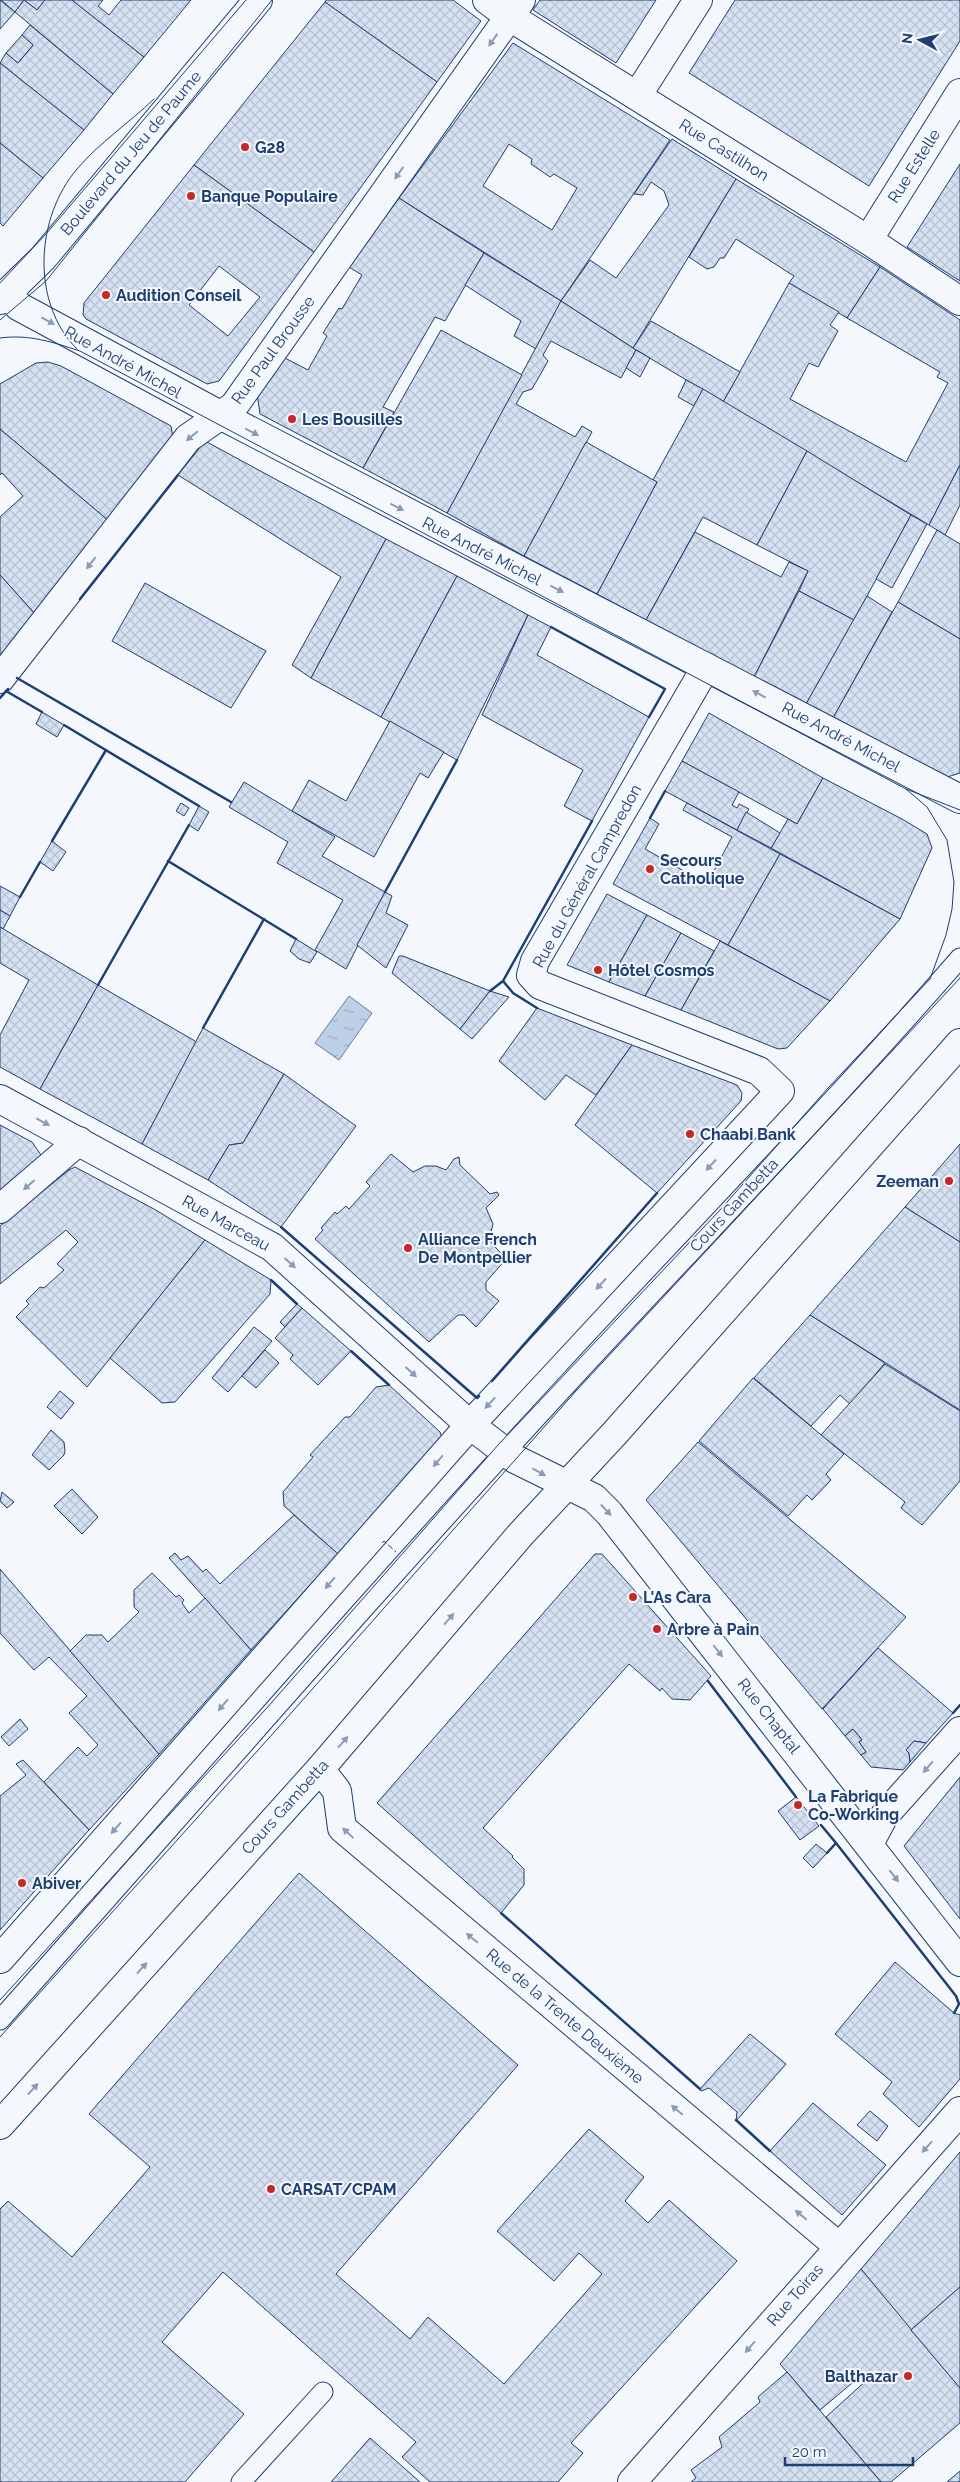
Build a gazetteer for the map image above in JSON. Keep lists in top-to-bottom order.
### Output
{
  "streets": {
    "street": [
      "Rue Castilhon",
      "Boulevard du Jeu de Paume",
      "Rue Estelle",
      "Rue Paul Brousse",
      "Rue André Michel",
      "Rue du Général Campredon",
      "Cours Gambetta",
      "Rue Marceau",
      "Rue Chaptal",
      "Rue de la Trente Deuxième",
      "Rue Toiras"
    ]
  },
  "crossings": [
    ["Rue Castilhon", "Rue Estelle"],
    ["Rue Castilhon", "Rue Paul Brousse"],
    ["Boulevard du Jeu de Paume", "Rue André Michel"],
    ["Rue Paul Brousse", "Rue André Michel"],
    ["Rue André Michel", "Rue du Général Campredon"],
    ["Rue du Général Campredon", "Rue Marceau"],
    ["Cours Gambetta", "Rue Chaptal"],
    ["Cours Gambetta", "Rue de la Trente Deuxième"],
    ["Rue de la Trente Deuxième", "Rue Toiras"]
  ],
  "one_way": [
    "Rue Paul Brousse",
    "Rue Marceau",
    "Rue Chaptal",
    "Rue de la Trente Deuxième",
    "Rue Toiras"
  ],
  "places": [
    "G28",
    "Banque Populaire",
    "Audition Conseil",
    "Les Bousilles",
    "Secours Catholique",
    "Hôtel Cosmos",
    "Chaabi Bank",
    "Zeeman",
    "Alliance French De Montpellier",
    "L'As Cara",
    "Arbre à Pain",
    "La Fabrique Co-Working",
    "Abiver",
    "CARSAT/CPAM",
    "Balthazar"
  ],
  "scale_bar": "20 m",
  "north": "left"
}
